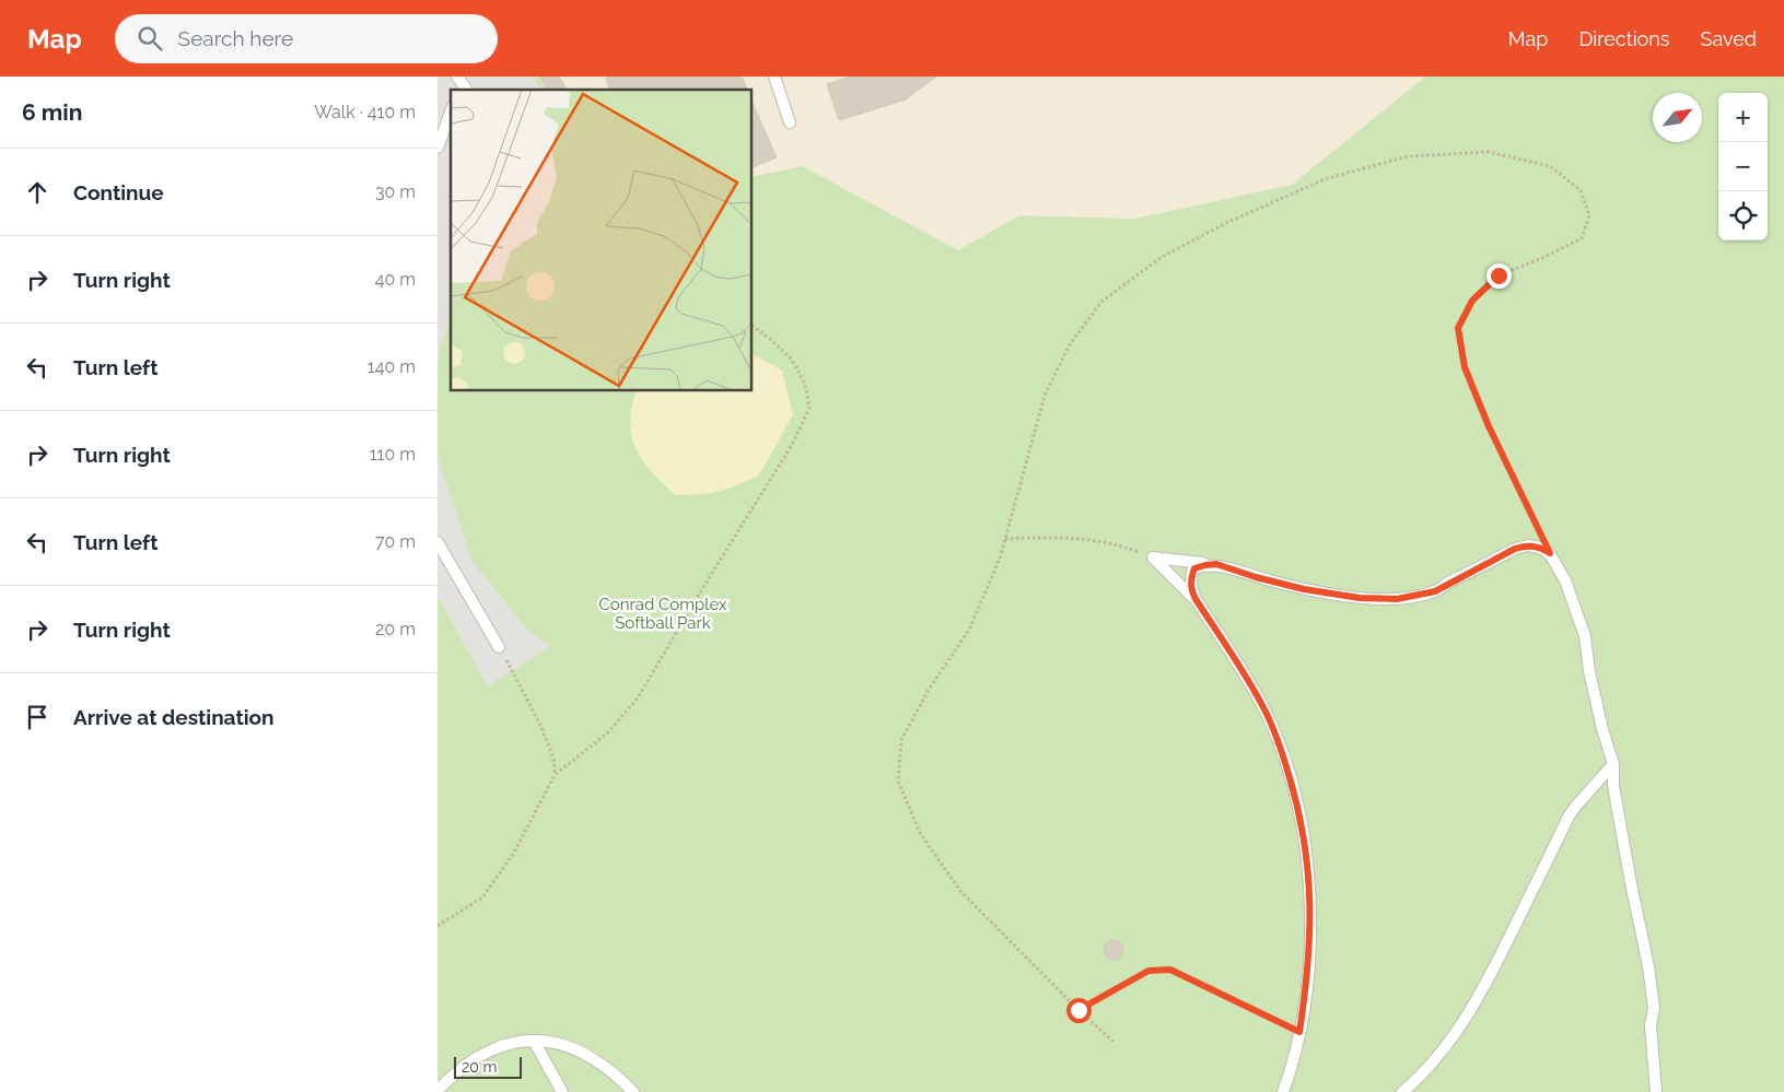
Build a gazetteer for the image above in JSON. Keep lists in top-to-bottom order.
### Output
{
  "parks": ["Conrad Complex Softball Park"],
  "scale_bar": "20 m",
  "north": "top right",
  "page": {
    "header": "Map",
    "search": "Search here",
    "nav": ["Map", "Directions", "Saved"],
    "heading": ["6 min", "Walk · 410 m"],
    "map_buttons": ["+", "−"],
    "list": [
      ["Continue", "30 m"],
      ["Turn right", "40 m"],
      ["Turn left", "140 m"],
      ["Turn right", "110 m"],
      ["Turn left", "70 m"],
      ["Turn right", "20 m"],
      "Arrive at destination"
    ],
    "scale": "20 m"
  }
}
